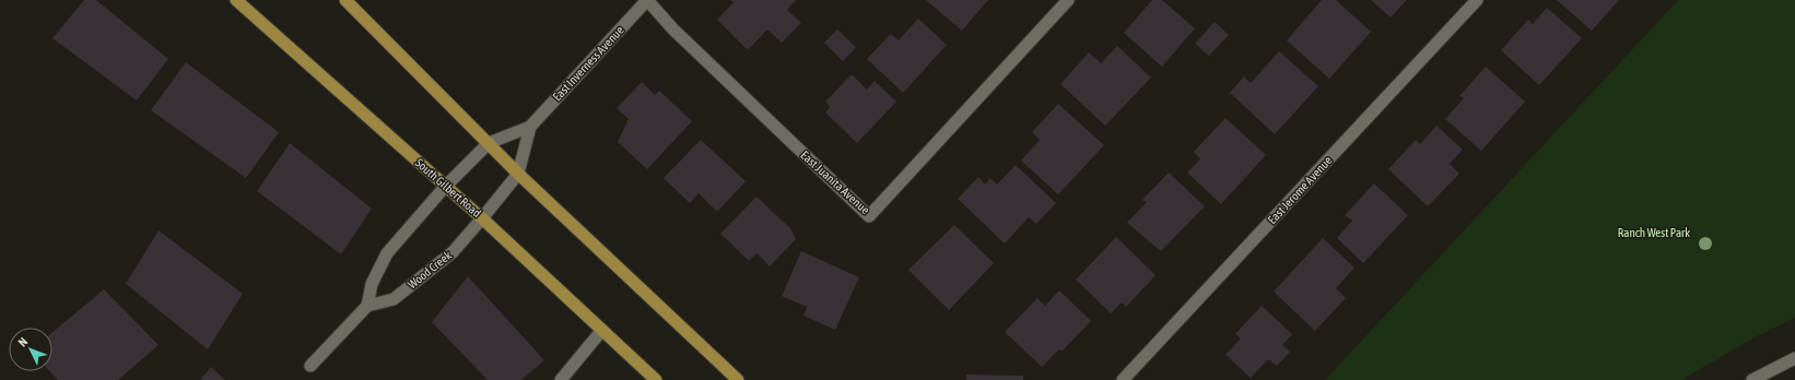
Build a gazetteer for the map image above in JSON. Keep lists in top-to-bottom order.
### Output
{
  "streets": {
    "main road": ["South Gilbert Road"],
    "street": [
      "East Inverness Avenue",
      "East Juanita Avenue",
      "East Jerome Avenue",
      "Wood Creek"
    ]
  },
  "crossings": [
    ["East Inverness Avenue", "East Juanita Avenue"],
    ["East Inverness Avenue", "South Gilbert Road"],
    ["East Inverness Avenue", "Wood Creek"],
    ["South Gilbert Road", "Wood Creek"]
  ],
  "parks": ["Ranch West Park"],
  "north": "top left"
}
